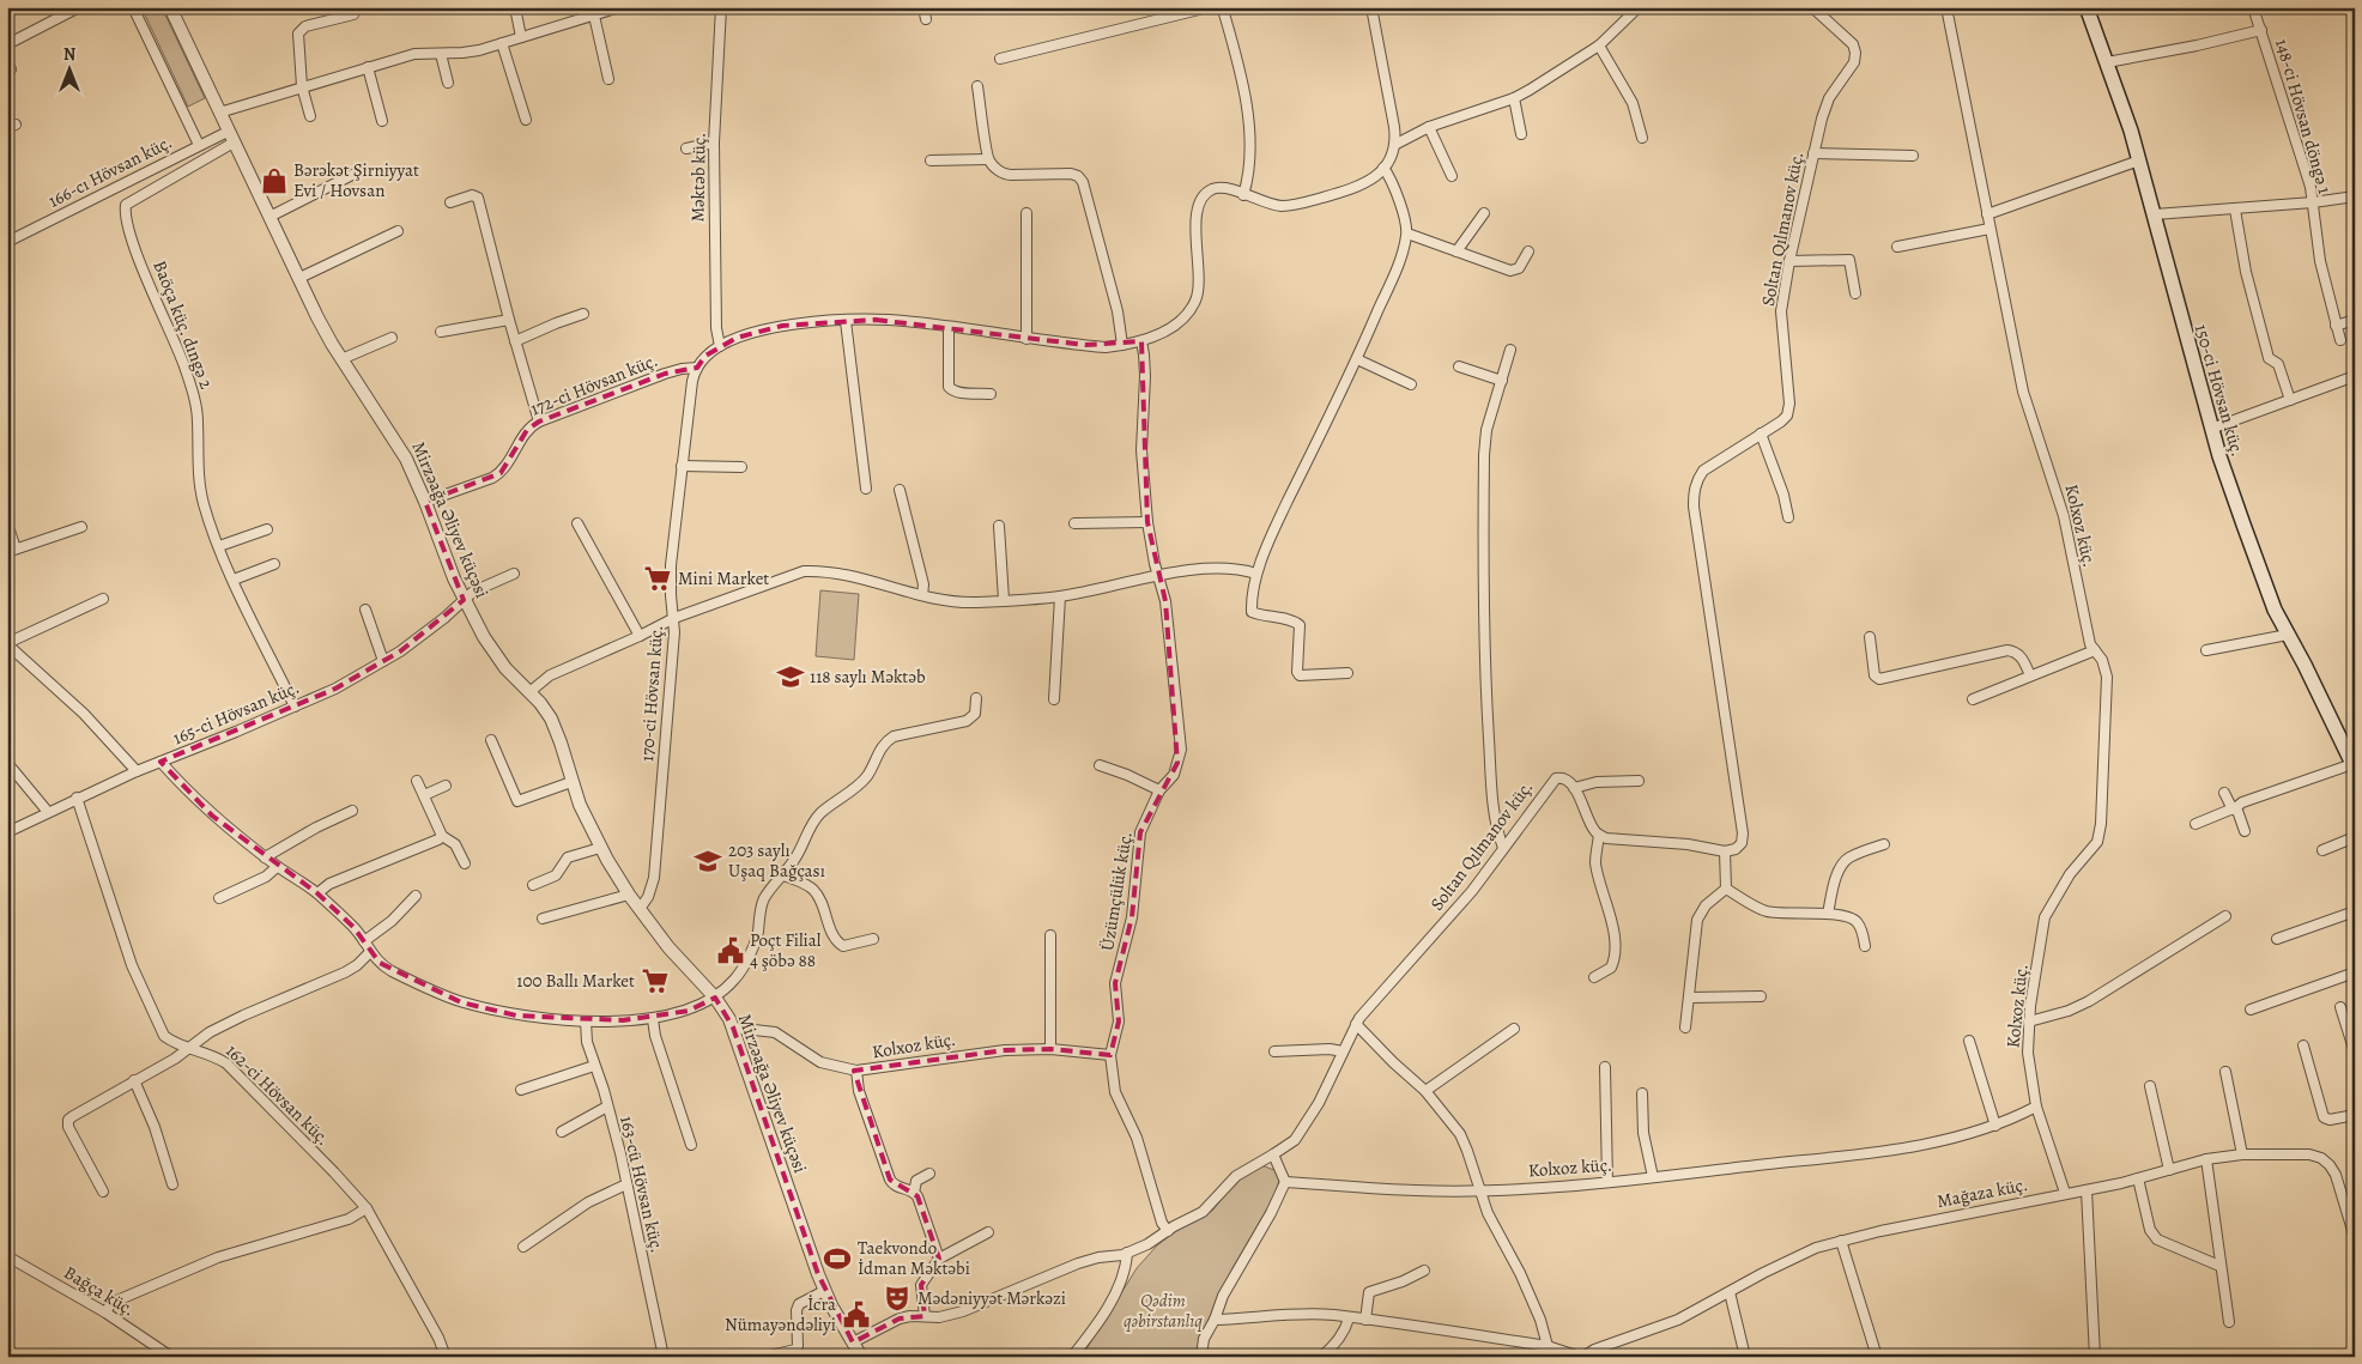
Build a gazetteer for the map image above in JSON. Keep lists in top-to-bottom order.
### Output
{
  "streets": {
    "main road": ["150-ci Hövsan küç."],
    "street": [
      "148-ci Hövsan döngə 1",
      "166-cı Hövsan küç.",
      "Məktəb küç.",
      "Soltan Qılmanov küç.",
      "Baöça küç. dıngə 2",
      "172-ci Hövsan küç.",
      "Mirzəağa Əliyev küçəsi",
      "Kolxoz küç.",
      "170-ci Hövsan küç.",
      "165-ci Hövsan küç.",
      "Üzümçülük küç.",
      "162-ci Hövsan küç.",
      "163-cü Hövsan küç.",
      "Mağaza küç.",
      "Bağça küç."
    ]
  },
  "crossings": [
    ["166-cı Hövsan küç.", "Baöça küç. dıngə 2"],
    ["166-cı Hövsan küç.", "Mirzəağa Əliyev küçəsi"],
    ["Soltan Qılmanov küç.", "Mirzəağa Əliyev küçəsi"],
    ["Soltan Qılmanov küç.", "Üzümçülük küç."],
    ["Baöça küç. dıngə 2", "Mirzəağa Əliyev küçəsi"],
    ["Baöça küç. dıngə 2", "165-ci Hövsan küç."],
    ["172-ci Hövsan küç.", "Mirzəağa Əliyev küçəsi"],
    ["172-ci Hövsan küç.", "170-ci Hövsan küç."],
    ["Mirzəağa Əliyev küçəsi", "Kolxoz küç."],
    ["Mirzəağa Əliyev küçəsi", "170-ci Hövsan küç."],
    ["Mirzəağa Əliyev küçəsi", "165-ci Hövsan küç."],
    ["Kolxoz küç.", "Üzümçülük küç."],
    ["165-ci Hövsan küç.", "162-ci Hövsan küç."]
  ],
  "parks": ["Qədim qəbirstanlıq"],
  "places": {
    "shop": ["Bərəkət Şirniyyat Evi / Hovsan"],
    "supermarket": ["Mini Market", "100 Ballı Market"],
    "school or university": ["118 saylı Məktəb", "203 saylı Uşaq Bağçası"],
    "public building": ["Poçt Filial 4 şöbə 88", "İcra Nümayəndəliyi"],
    "sports": ["Taekvondo İdman Məktəbi"],
    "theatre": ["Mədəniyyət Mərkəzi"]
  },
  "north": "top"
}
